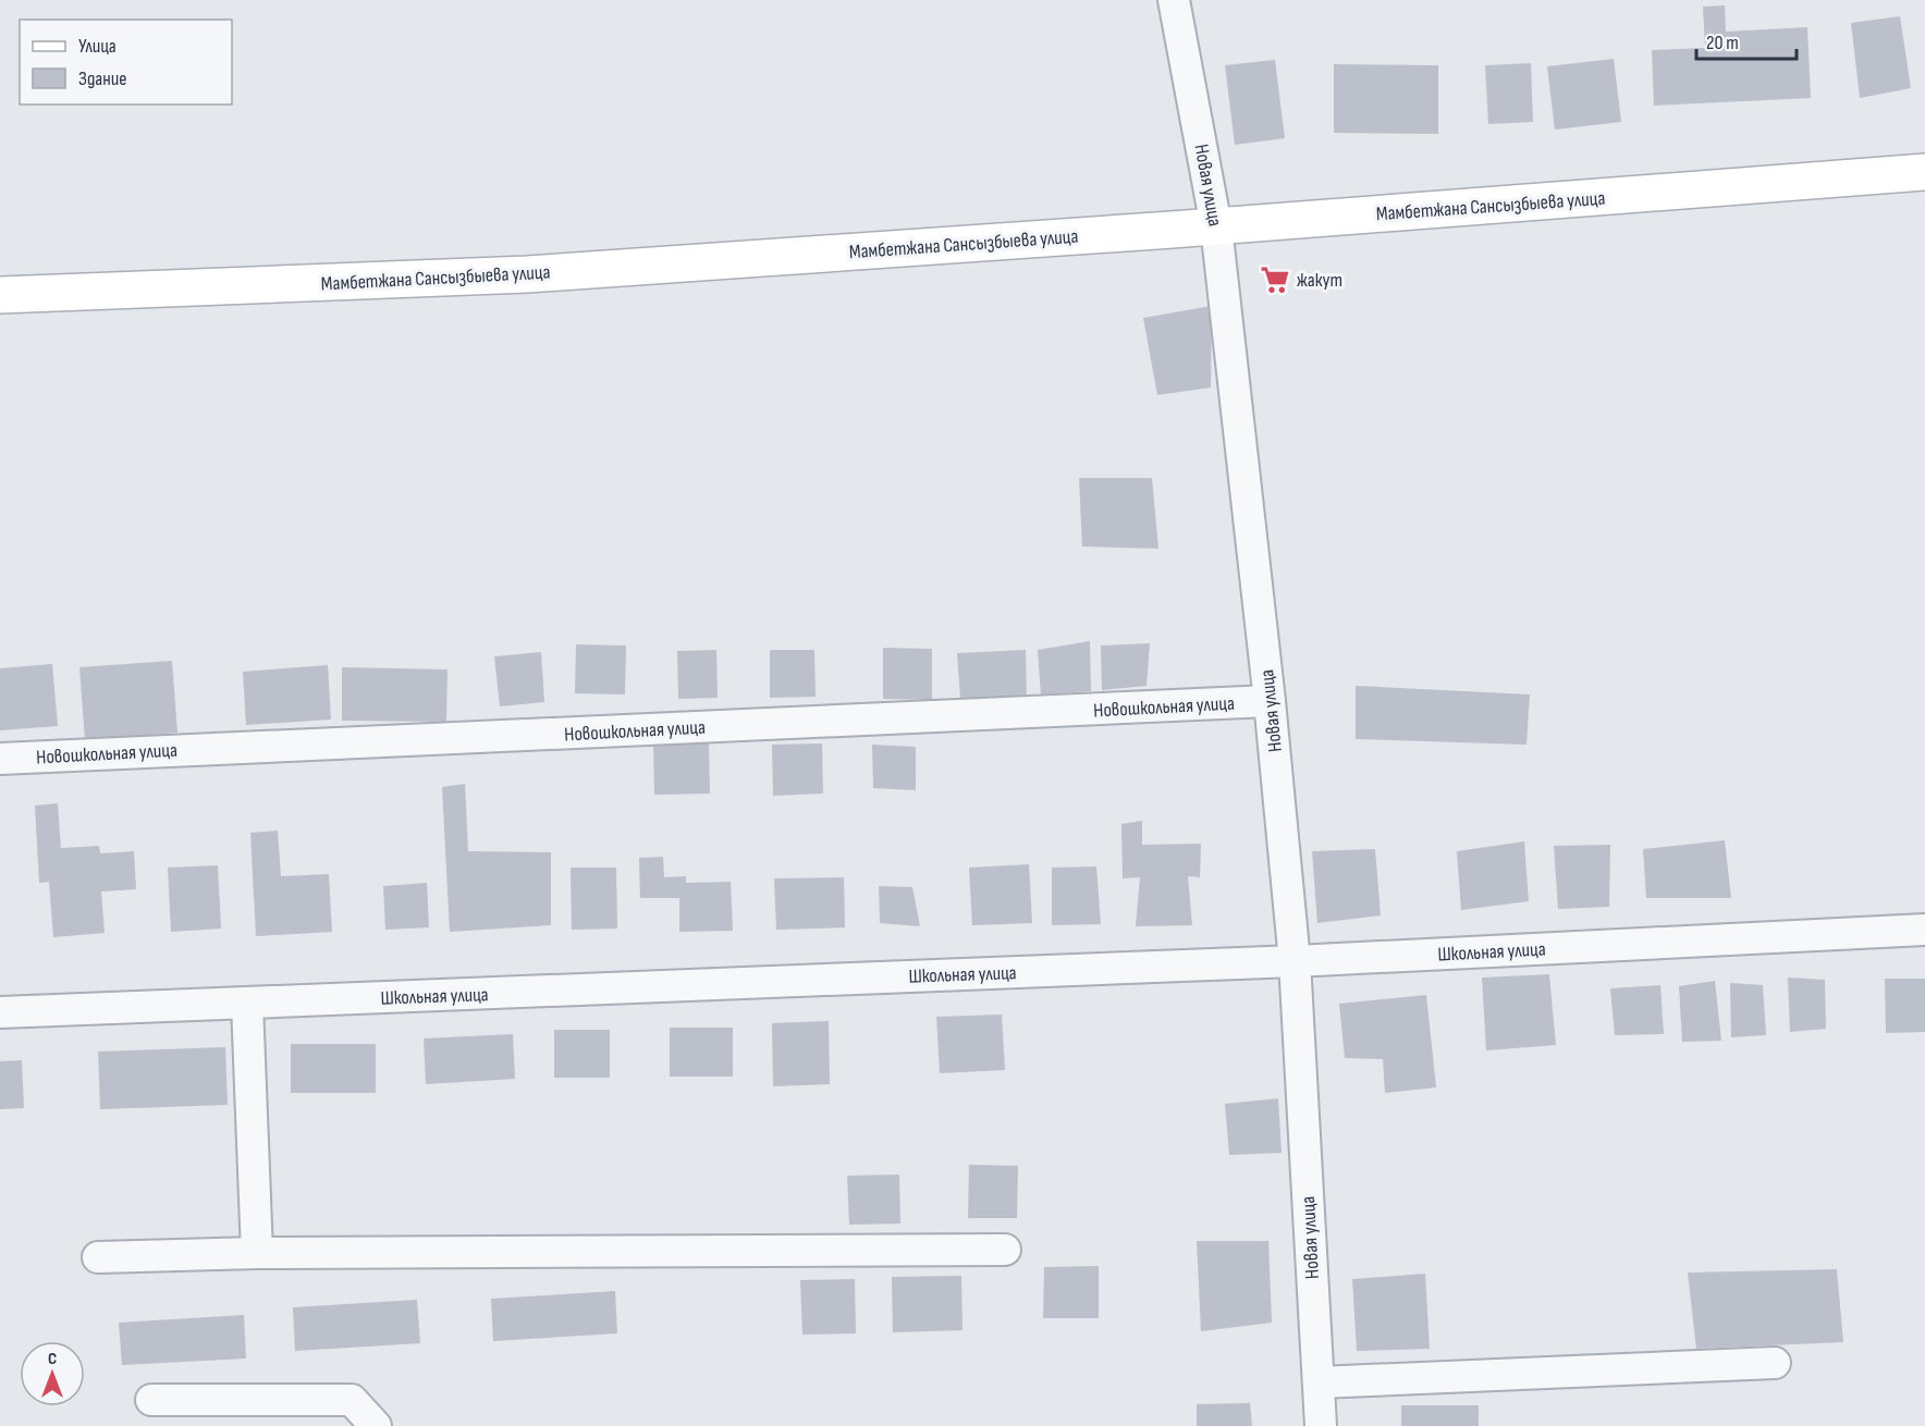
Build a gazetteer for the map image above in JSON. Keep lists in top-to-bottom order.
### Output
{
  "streets": {
    "main road": ["Мамбетжана Сансызбыева улица"],
    "street": ["Новая улица", "Новошкольная улица", "Школьная улица"]
  },
  "crossings": [
    ["Новая улица", "Мамбетжана Сансызбыева улица"],
    ["Новая улица", "Новошкольная улица"],
    ["Новая улица", "Школьная улица"]
  ],
  "places": {
    "supermarket": ["жакут"]
  },
  "legend": ["Улица", "Здание"],
  "scale_bar": "20 m",
  "north": "top"
}
